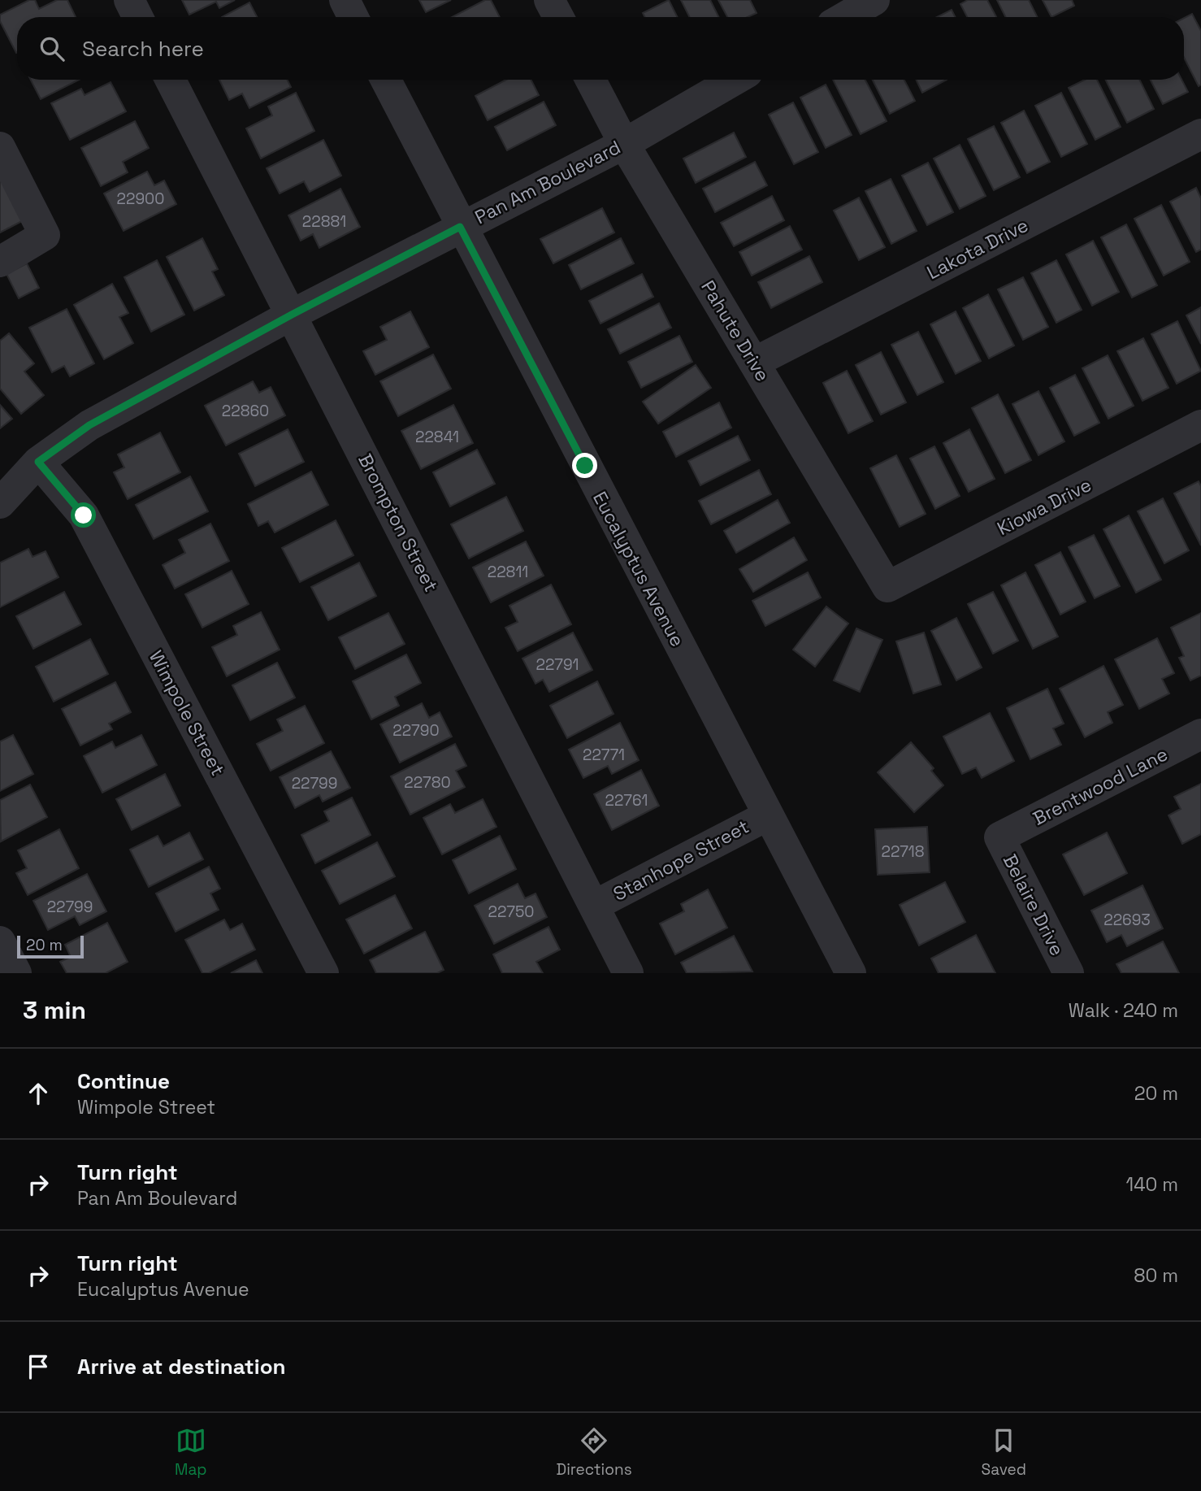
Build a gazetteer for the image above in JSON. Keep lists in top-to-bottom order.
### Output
{
  "streets": {
    "street": [
      "Pan Am Boulevard",
      "Lakota Drive",
      "Pahute Drive",
      "Kiowa Drive",
      "Brompton Street",
      "Eucalyptus Avenue",
      "Wimpole Street",
      "Brentwood Lane",
      "Stanhope Street",
      "Belaire Drive"
    ]
  },
  "crossings": [
    ["Pan Am Boulevard", "Pahute Drive"],
    ["Pan Am Boulevard", "Brompton Street"],
    ["Pan Am Boulevard", "Eucalyptus Avenue"],
    ["Pan Am Boulevard", "Wimpole Street"],
    ["Lakota Drive", "Pahute Drive"],
    ["Pahute Drive", "Kiowa Drive"],
    ["Brompton Street", "Stanhope Street"],
    ["Eucalyptus Avenue", "Stanhope Street"],
    ["Brentwood Lane", "Belaire Drive"]
  ],
  "house_numbers": [
    "22900",
    "22881",
    "22860",
    "22841",
    "22811",
    "22791",
    "22790",
    "22771",
    "22780",
    "22799",
    "22761",
    "22718",
    "22799",
    "22750",
    "22693"
  ],
  "scale_bar": "20 m",
  "page": {
    "search": "Search here",
    "scale": "20 m",
    "heading": ["3 min", "Walk · 240 m"],
    "list": [
      ["Continue", "Wimpole Street", "20 m"],
      ["Turn right", "Pan Am Boulevard", "140 m"],
      ["Turn right", "Eucalyptus Avenue", "80 m"],
      "Arrive at destination"
    ],
    "nav": ["Map", "Directions", "Saved"]
  }
}
